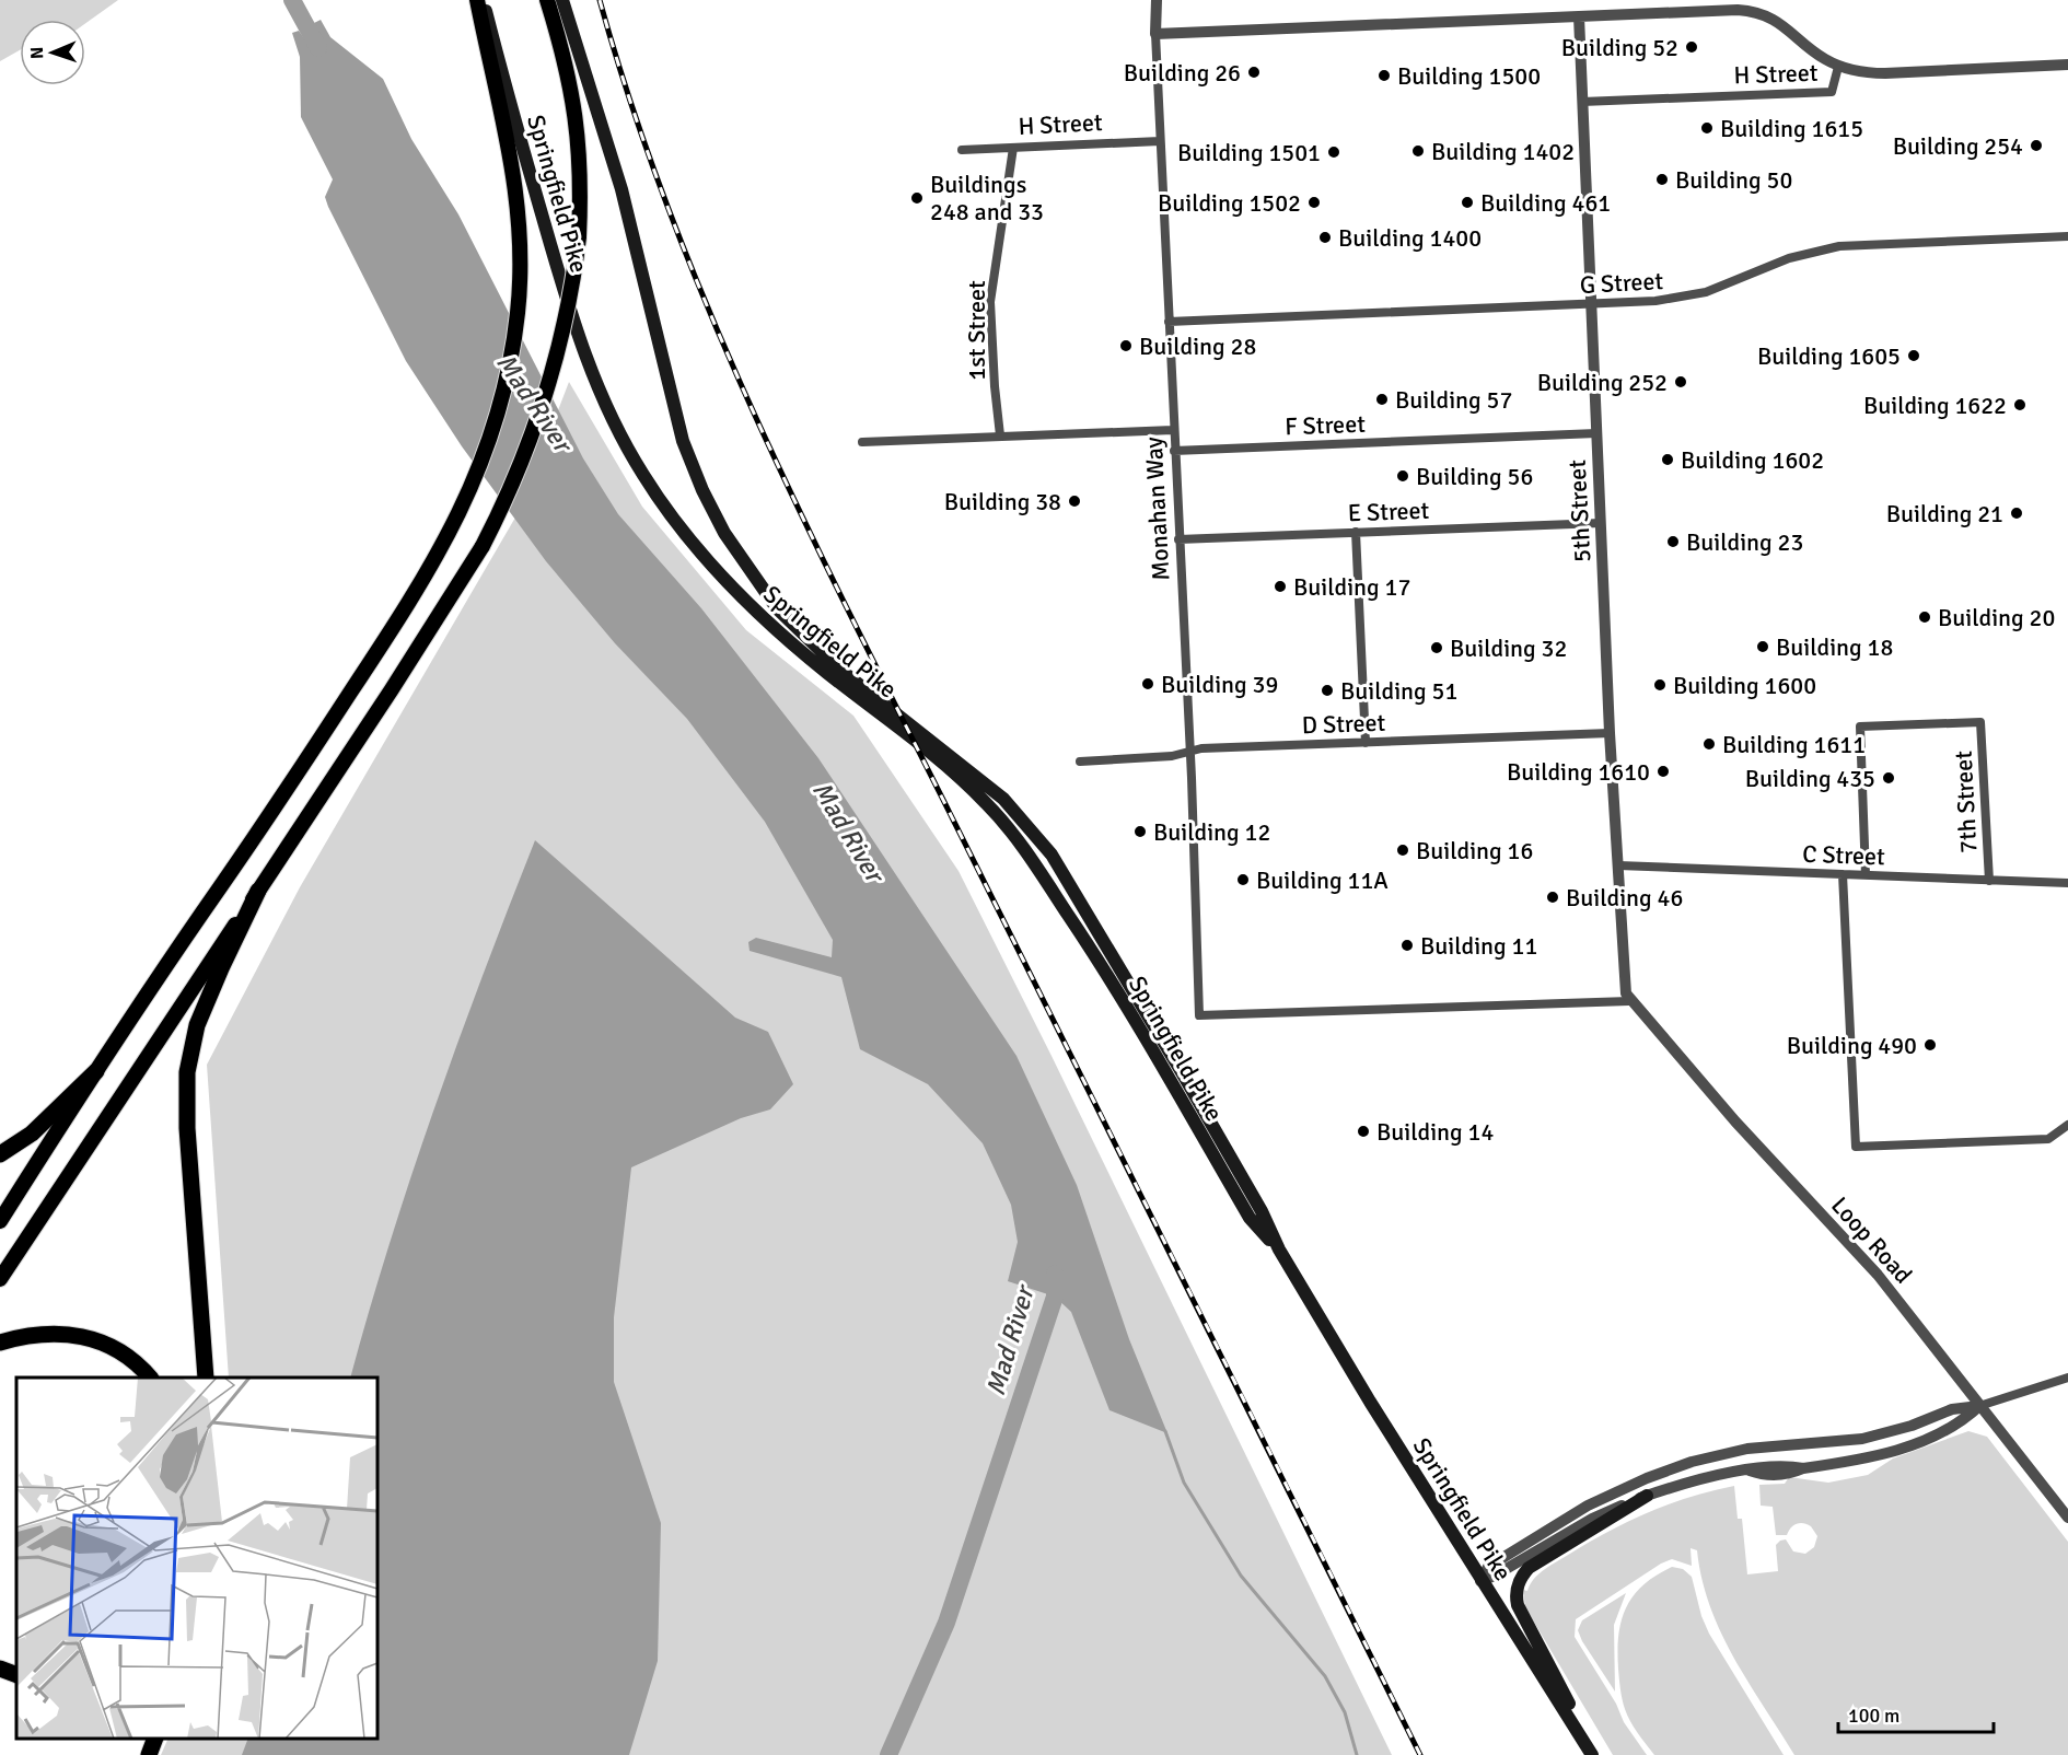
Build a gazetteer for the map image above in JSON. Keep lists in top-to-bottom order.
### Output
{
  "streets": {
    "main road": ["Springfield Pike"],
    "street": [
      "H Street",
      "G Street",
      "1st Street",
      "F Street",
      "Monahan Way",
      "E Street",
      "5th Street",
      "D Street",
      "7th Street",
      "C Street",
      "Loop Road"
    ]
  },
  "crossings": [
    ["H Street", "1st Street"],
    ["H Street", "Monahan Way"],
    ["H Street", "5th Street"],
    ["G Street", "Monahan Way"],
    ["G Street", "5th Street"],
    ["F Street", "Monahan Way"],
    ["F Street", "5th Street"],
    ["Monahan Way", "E Street"],
    ["Monahan Way", "5th Street"],
    ["Monahan Way", "D Street"],
    ["Monahan Way", "Loop Road"],
    ["E Street", "5th Street"],
    ["5th Street", "D Street"],
    ["5th Street", "C Street"],
    ["5th Street", "Loop Road"],
    ["7th Street", "C Street"]
  ],
  "water": ["Mad River"],
  "places": [
    "Building 52",
    "Building 26",
    "Building 1500",
    "Building 1615",
    "Building 254",
    "Building 1402",
    "Building 1501",
    "Building 50",
    "Buildings 248 and 33",
    "Building 1502",
    "Building 461",
    "Building 1400",
    "Building 28",
    "Building 1605",
    "Building 252",
    "Building 57",
    "Building 1622",
    "Building 1602",
    "Building 56",
    "Building 38",
    "Building 21",
    "Building 23",
    "Building 17",
    "Building 20",
    "Building 18",
    "Building 32",
    "Building 39",
    "Building 1600",
    "Building 51",
    "Building 1611",
    "Building 1610",
    "Building 435",
    "Building 12",
    "Building 16",
    "Building 11A",
    "Building 46",
    "Building 11",
    "Building 490",
    "Building 14"
  ],
  "scale_bar": "100 m",
  "north": "left"
}
